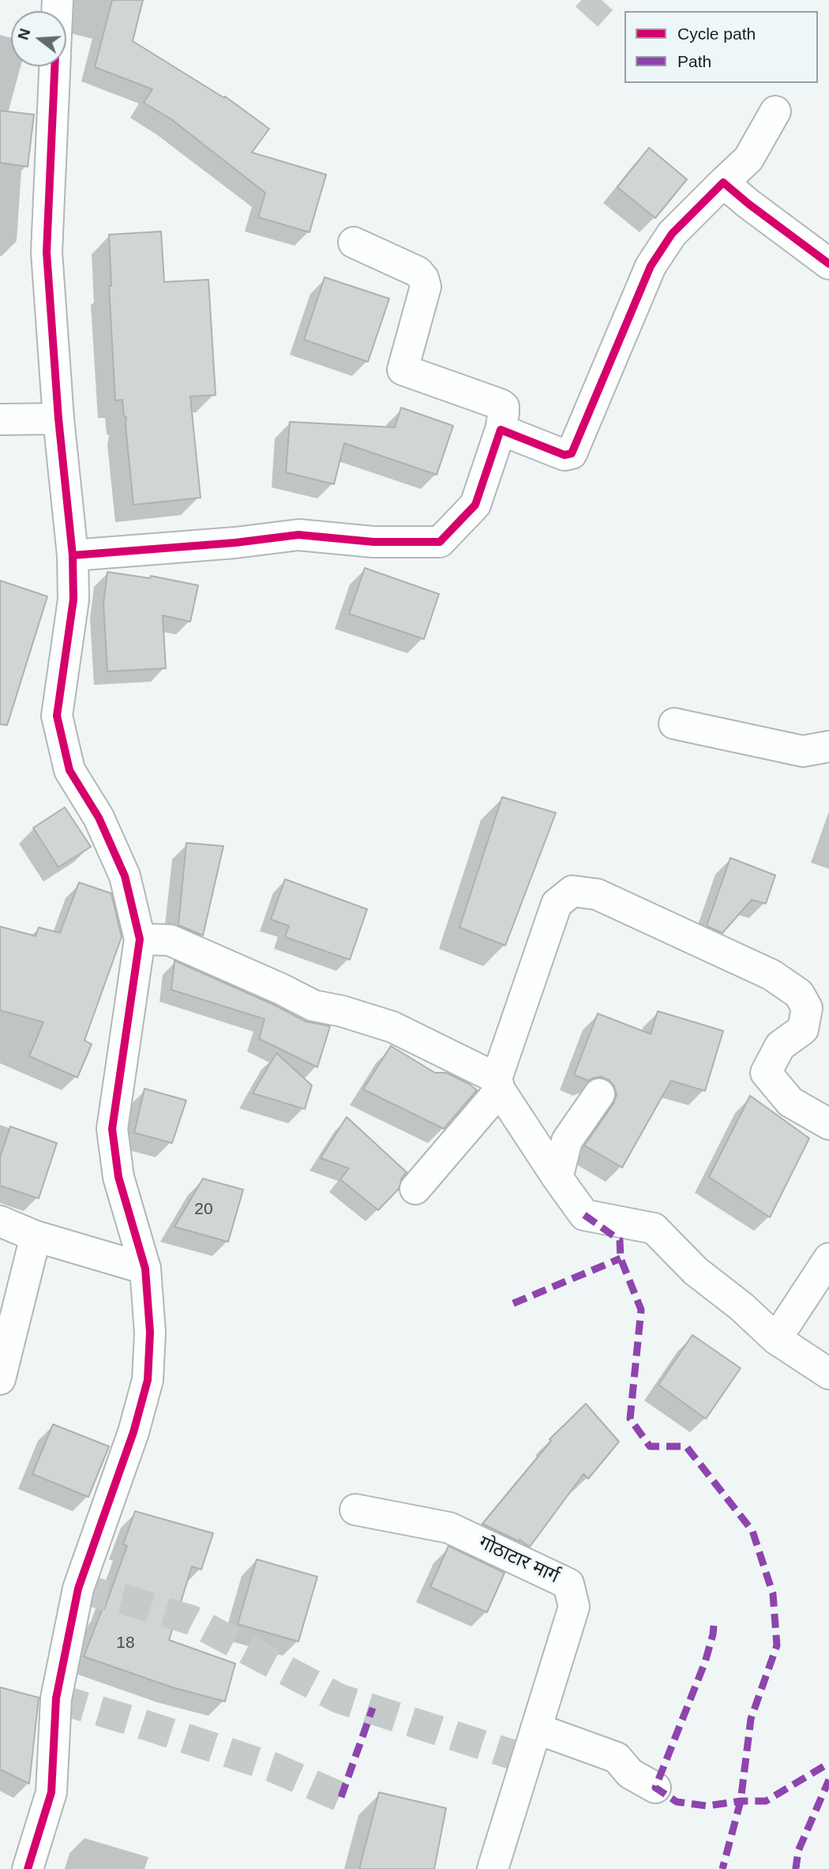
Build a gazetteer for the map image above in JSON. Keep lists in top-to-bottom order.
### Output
{
  "streets": {
    "street": ["गोठाटार मार्ग"]
  },
  "house_numbers": ["20", "18"],
  "legend": ["Cycle path", "Path"],
  "north": "left"
}
